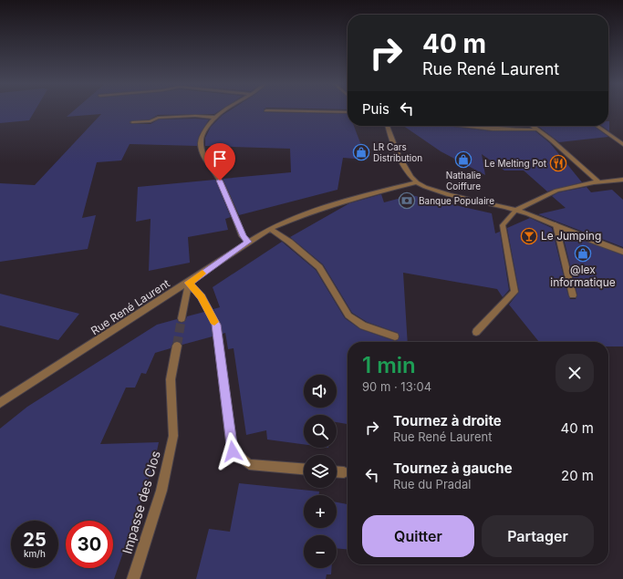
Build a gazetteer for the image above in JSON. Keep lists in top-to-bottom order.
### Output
{
  "streets": {
    "street": ["Rue René Laurent", "Impasse des Clos"]
  },
  "places": {
    "shop": ["LR Cars Distribution", "Nathalie Coiffure", "@lex informatique"],
    "restaurant": ["Le Melting Pot"],
    "bank": ["Banque Populaire"],
    "bar": ["Le Jumping"]
  },
  "page": {
    "turn": ["40 m", "Rue René Laurent"],
    "then": "Puis",
    "heading": ["1 min", "90 m · 13:04"],
    "map_buttons": ["+", "−"],
    "list": [
      {
        "name": "Tournez à droite",
        "note": "Rue René Laurent",
        "value": "40 m"
      },
      {
        "name": "Tournez à gauche",
        "note": "Rue du Pradal",
        "value": "20 m"
      }
    ],
    "buttons": ["Quitter", "Partager"],
    "speed": "25 km/h",
    "limit": "30"
  }
}
